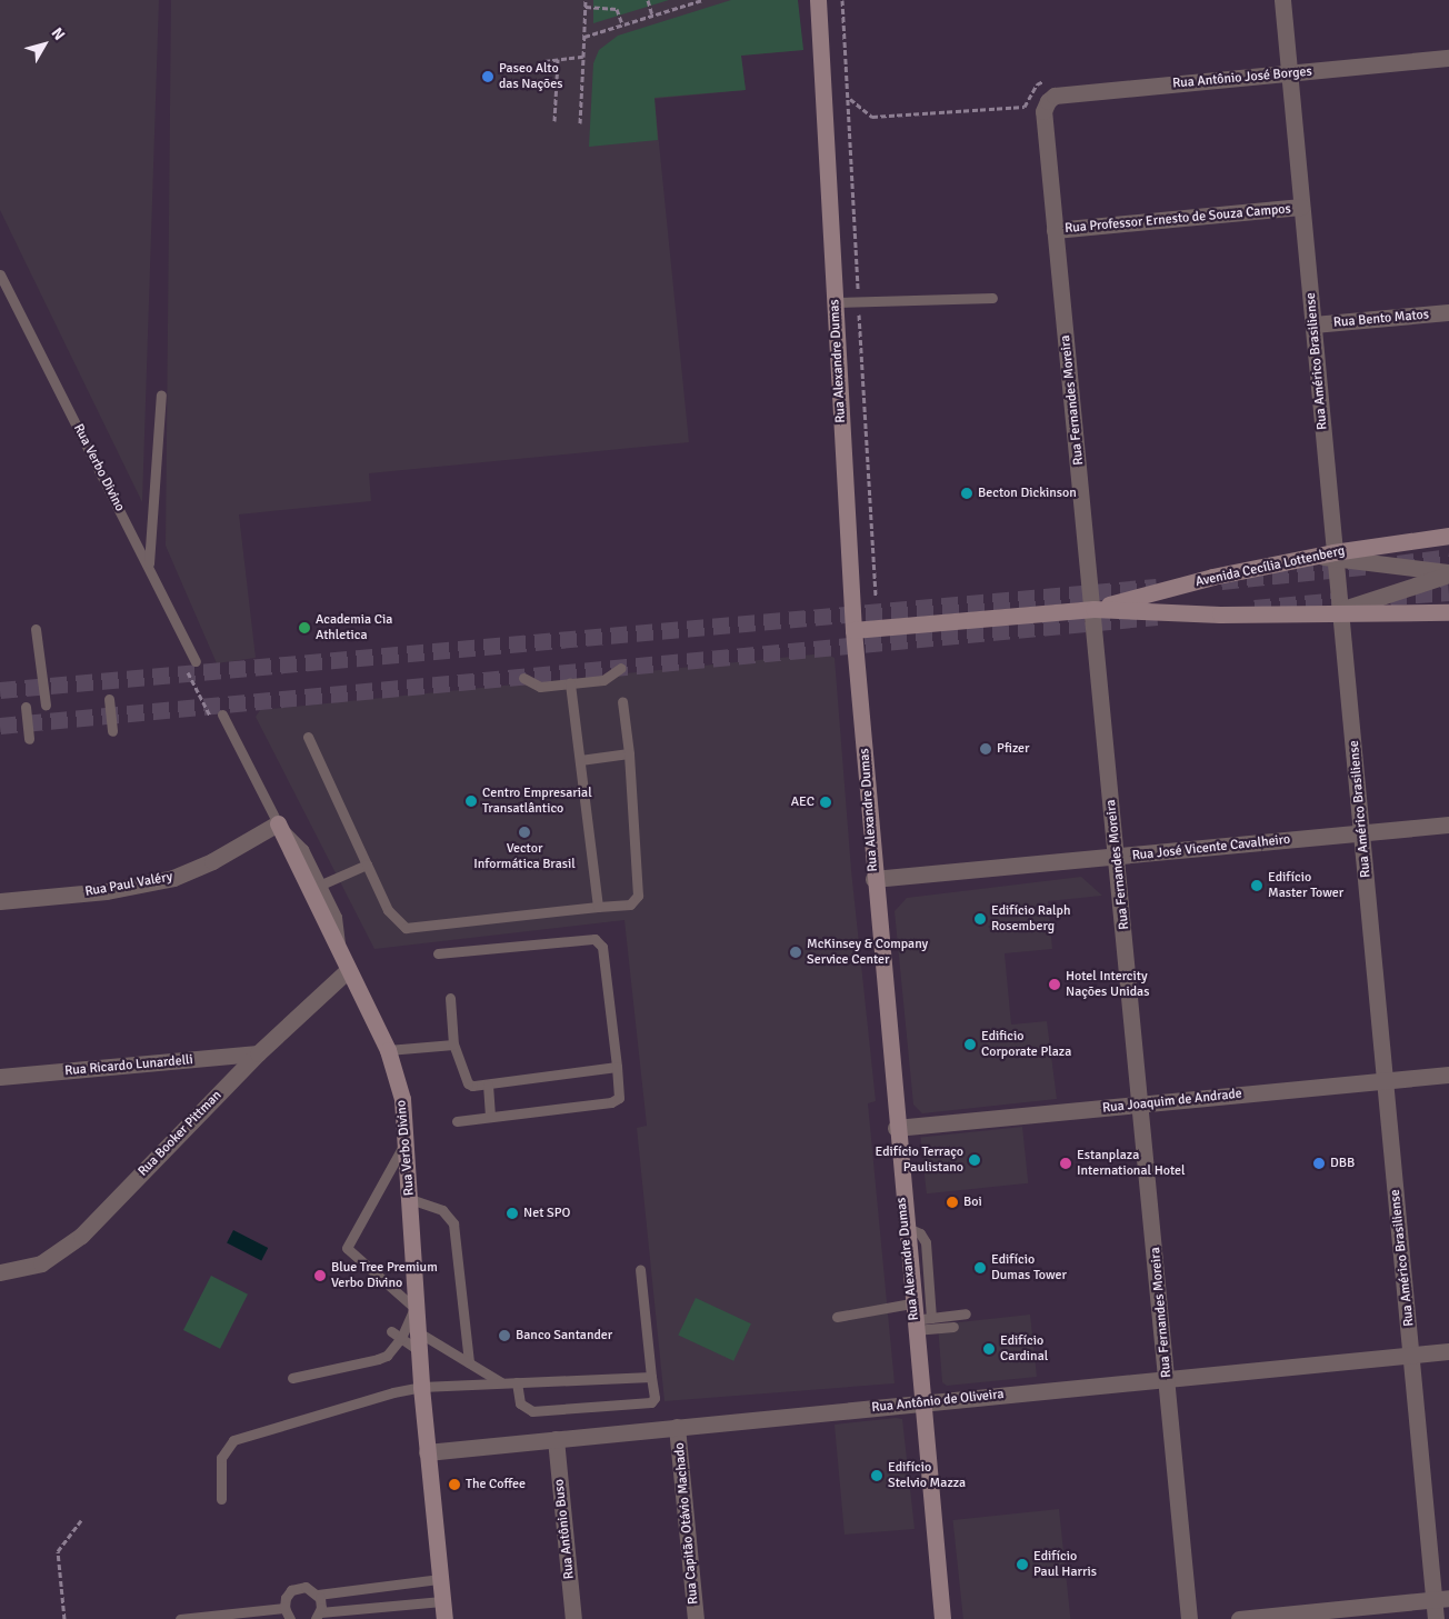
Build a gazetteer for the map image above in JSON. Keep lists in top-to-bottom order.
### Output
{
  "streets": {
    "street": [
      "Rua Antônio José Borges",
      "Rua Professor Ernesto de Souza Campos",
      "Rua Bento Matos",
      "Rua Alexandre Dumas",
      "Rua Américo Brasiliense",
      "Rua Fernandes Moreira",
      "Rua Verbo Divino",
      "Avenida Cecília Lottenberg",
      "Rua José Vicente Cavalheiro",
      "Rua Paul Valéry",
      "Rua Ricardo Lunardelli",
      "Rua Joaquim de Andrade",
      "Rua Booker Pittman",
      "Rua Antônio de Oliveira",
      "Rua Capitão Otávio Machado",
      "Rua Antônio Buso"
    ]
  },
  "crossings": [
    ["Rua Antônio José Borges", "Rua Américo Brasiliense"],
    ["Rua Antônio José Borges", "Rua Fernandes Moreira"],
    ["Rua Professor Ernesto de Souza Campos", "Rua Américo Brasiliense"],
    ["Rua Professor Ernesto de Souza Campos", "Rua Fernandes Moreira"],
    ["Rua Bento Matos", "Rua Américo Brasiliense"],
    ["Rua Alexandre Dumas", "Avenida Cecília Lottenberg"],
    ["Rua Alexandre Dumas", "Rua José Vicente Cavalheiro"],
    ["Rua Alexandre Dumas", "Rua Joaquim de Andrade"],
    ["Rua Alexandre Dumas", "Rua Antônio de Oliveira"],
    ["Rua Américo Brasiliense", "Avenida Cecília Lottenberg"],
    ["Rua Américo Brasiliense", "Rua José Vicente Cavalheiro"],
    ["Rua Américo Brasiliense", "Rua Joaquim de Andrade"],
    ["Rua Américo Brasiliense", "Rua Antônio de Oliveira"],
    ["Rua Fernandes Moreira", "Avenida Cecília Lottenberg"],
    ["Rua Fernandes Moreira", "Rua José Vicente Cavalheiro"],
    ["Rua Fernandes Moreira", "Rua Joaquim de Andrade"],
    ["Rua Fernandes Moreira", "Rua Antônio de Oliveira"],
    ["Rua Verbo Divino", "Rua Paul Valéry"],
    ["Rua Verbo Divino", "Rua Booker Pittman"],
    ["Rua Verbo Divino", "Rua Antônio de Oliveira"],
    ["Rua Ricardo Lunardelli", "Rua Booker Pittman"],
    ["Rua Antônio de Oliveira", "Rua Capitão Otávio Machado"],
    ["Rua Antônio de Oliveira", "Rua Antônio Buso"]
  ],
  "places": [
    "Paseo Alto das Nações",
    "Becton Dickinson",
    "Academia Cia Athletica",
    "Pfizer",
    "Centro Empresarial Transatlântico",
    "AEC",
    "Vector Informática Brasil",
    "Edifício Master Tower",
    "Edifício Ralph Rosemberg",
    "McKinsey & Company Service Center",
    "Hotel Intercity Nações Unidas",
    "Edificio Corporate Plaza",
    "Edifício Terraço Paulistano",
    "Estanplaza International Hotel",
    "DBB",
    "Boi",
    "Net SPO",
    "Edifício Dumas Tower",
    "Blue Tree Premium Verbo Divino",
    "Banco Santander",
    "Edifício Cardinal",
    "Edifício Stelvio Mazza",
    "The Coffee",
    "Edifício Paul Harris"
  ],
  "north": "top right"
}
